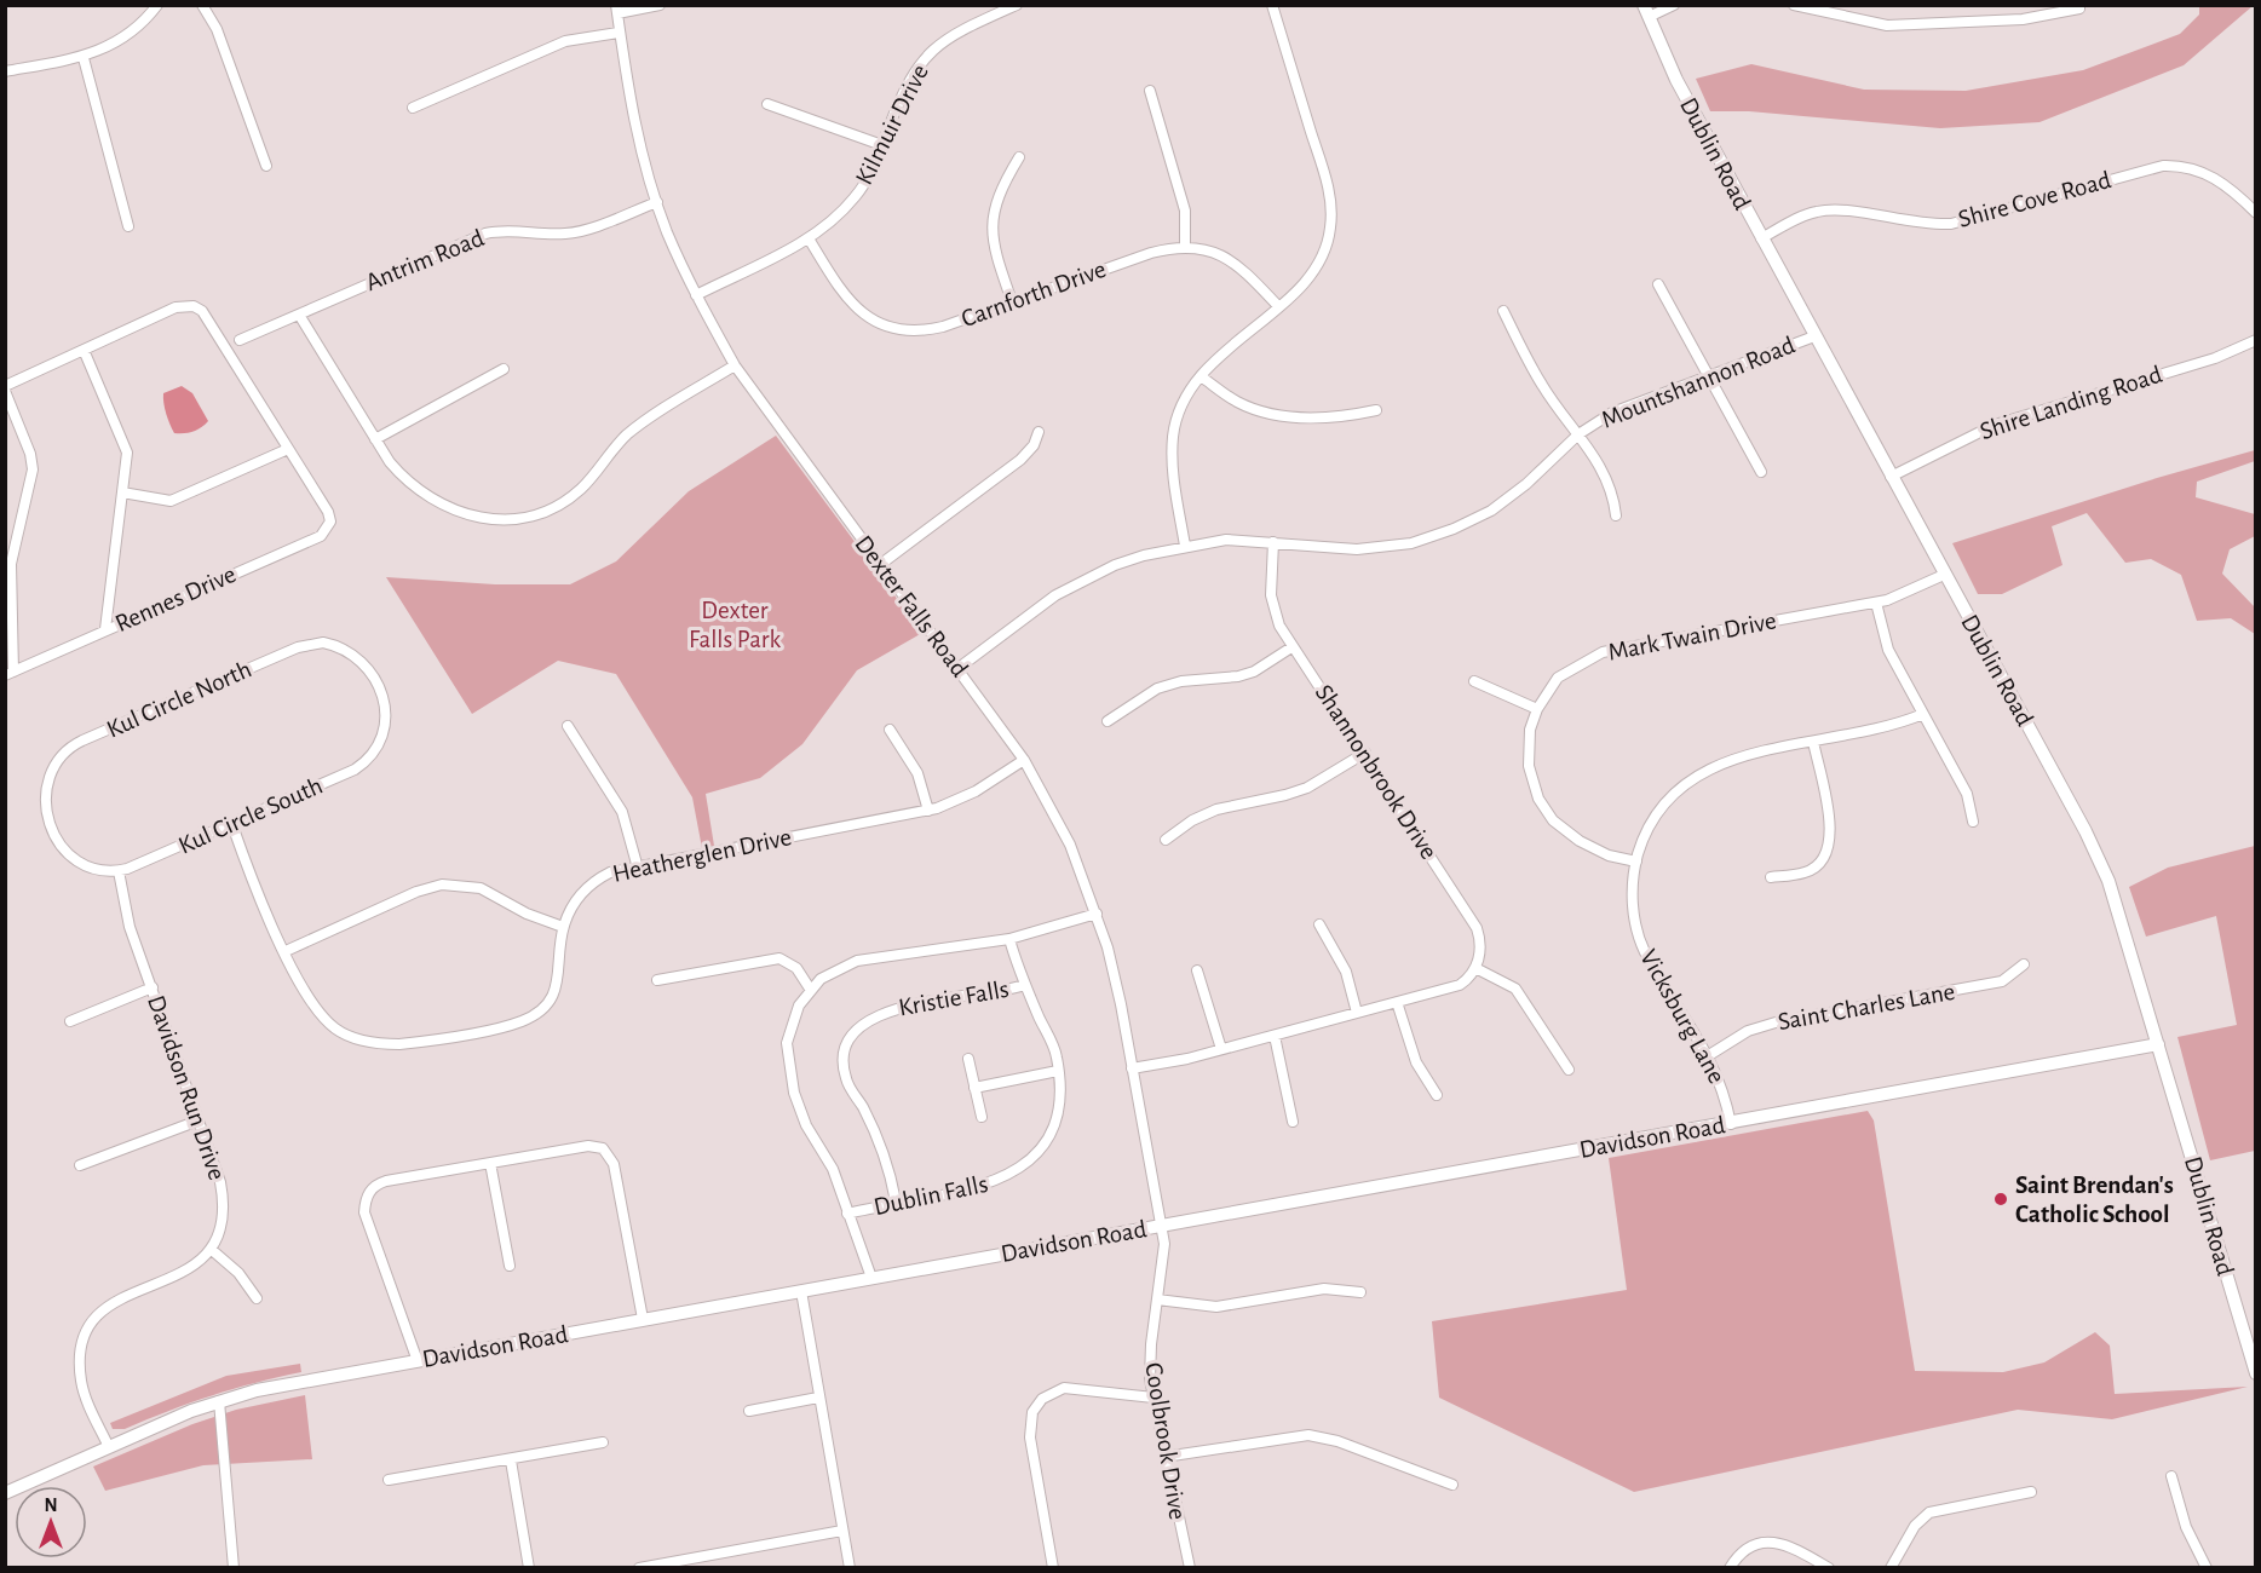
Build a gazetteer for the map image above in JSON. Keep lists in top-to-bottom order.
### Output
{
  "streets": {
    "main road": ["Dublin Road", "Davidson Road"],
    "street": [
      "Kilmuir Drive",
      "Shire Cove Road",
      "Antrim Road",
      "Carnforth Drive",
      "Mountshannon Road",
      "Shire Landing Road",
      "Rennes Drive",
      "Dexter Falls Road",
      "Mark Twain Drive",
      "Kul Circle North",
      "Shannonbrook Drive",
      "Kul Circle South",
      "Heatherglen Drive",
      "Kristie Falls",
      "Saint Charles Lane",
      "Vicksburg Lane",
      "Davidson Run Drive",
      "Dublin Falls",
      "Coolbrook Drive"
    ]
  },
  "crossings": [
    ["Kilmuir Drive", "Carnforth Drive"],
    ["Kilmuir Drive", "Dexter Falls Road"],
    ["Dublin Road", "Shire Cove Road"],
    ["Dublin Road", "Mountshannon Road"],
    ["Dublin Road", "Shire Landing Road"],
    ["Dublin Road", "Mark Twain Drive"],
    ["Dublin Road", "Davidson Road"],
    ["Antrim Road", "Dexter Falls Road"],
    ["Mountshannon Road", "Dexter Falls Road"],
    ["Mountshannon Road", "Shannonbrook Drive"],
    ["Dexter Falls Road", "Heatherglen Drive"],
    ["Dexter Falls Road", "Davidson Road"],
    ["Dexter Falls Road", "Coolbrook Drive"],
    ["Mark Twain Drive", "Vicksburg Lane"],
    ["Kul Circle North", "Kul Circle South"],
    ["Kul Circle North", "Davidson Run Drive"],
    ["Kul Circle South", "Davidson Run Drive"],
    ["Kristie Falls", "Dublin Falls"],
    ["Saint Charles Lane", "Vicksburg Lane"],
    ["Vicksburg Lane", "Davidson Road"],
    ["Davidson Road", "Coolbrook Drive"]
  ],
  "parks": ["Dexter Falls Park"],
  "places": ["Saint Brendan's Catholic School"],
  "north": "top"
}
